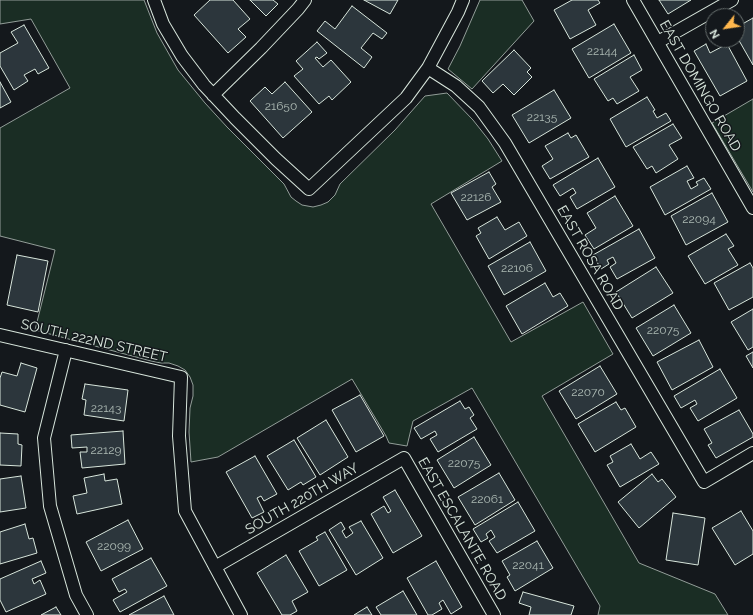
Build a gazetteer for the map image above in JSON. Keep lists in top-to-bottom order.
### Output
{
  "streets": {
    "street": [
      "EAST DOMINGO ROAD",
      "EAST ROSA ROAD",
      "SOUTH 222ND STREET",
      "SOUTH 220TH WAY",
      "EAST ESCALANTE ROAD"
    ]
  },
  "crossings": [
    ["SOUTH 222ND STREET", "SOUTH 220TH WAY"],
    ["SOUTH 220TH WAY", "EAST ESCALANTE ROAD"]
  ],
  "house_numbers": [
    "22144",
    "21650",
    "22135",
    "22126",
    "22094",
    "22106",
    "22075",
    "22070",
    "22143",
    "22129",
    "22075",
    "22061",
    "22099",
    "22041"
  ],
  "north": "bottom left"
}
